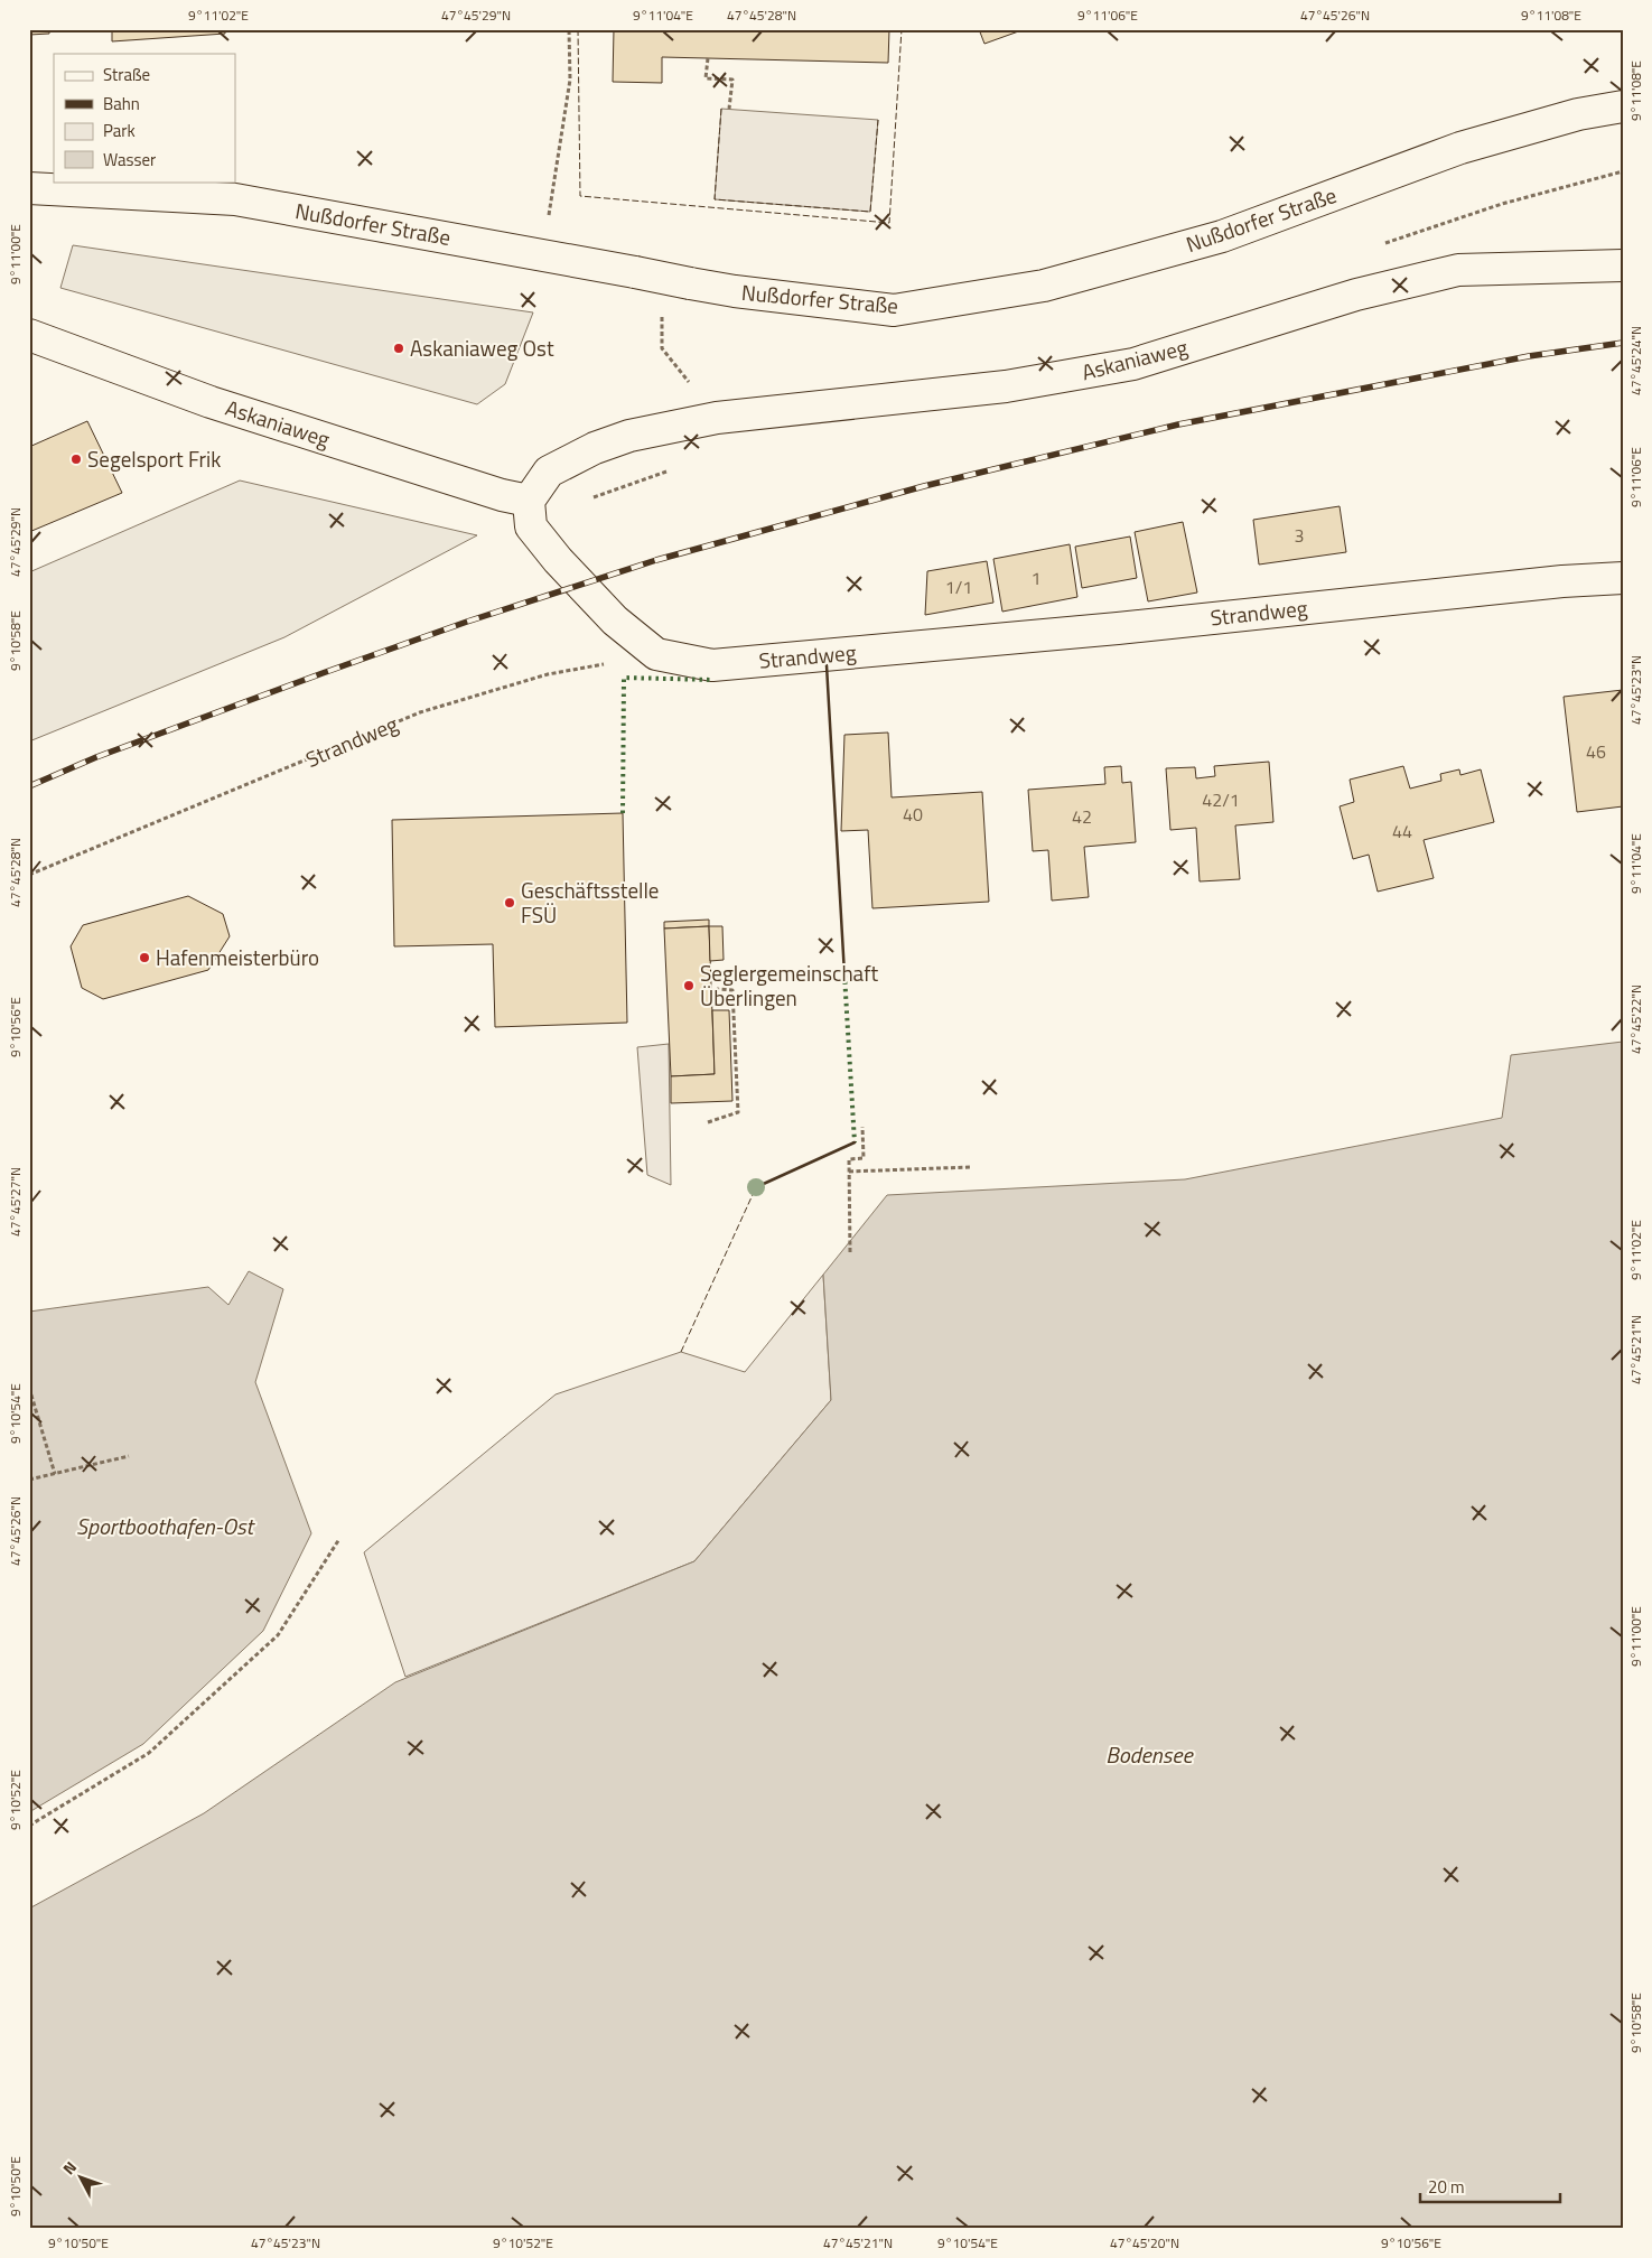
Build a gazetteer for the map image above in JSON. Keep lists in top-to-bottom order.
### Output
{
  "streets": {
    "street": ["Nußdorfer Straße", "Askaniaweg", "Strandweg"]
  },
  "water": ["Sportboothafen-Ost", "Bodensee"],
  "places": [
    "Askaniaweg Ost",
    "Segelsport Frik",
    "Geschäftsstelle FSÜ",
    "Hafenmeisterbüro",
    "Seglergemeinschaft Überlingen"
  ],
  "house_numbers": [
    "3",
    "1",
    "1/1",
    "46",
    "42/1",
    "40",
    "42",
    "44"
  ],
  "legend": [
    "Straße",
    "Bahn",
    "Park",
    "Wasser"
  ],
  "scale_bar": "20 m",
  "north": "top left",
  "coordinates": [
    "9°11'02\"E",
    "47°45'29\"N",
    "9°11'04\"E",
    "47°45'28\"N",
    "9°11'06\"E",
    "47°45'26\"N",
    "9°11'08\"E",
    "9°11'00\"E",
    "47°45'24\"N",
    "9°10'58\"E",
    "47°45'23\"N",
    "47°45'22\"N",
    "9°10'56\"E",
    "47°45'27\"N",
    "47°45'21\"N",
    "9°10'54\"E",
    "9°10'52\"E",
    "9°10'50\"E",
    "47°45'20\"N"
  ]
}
